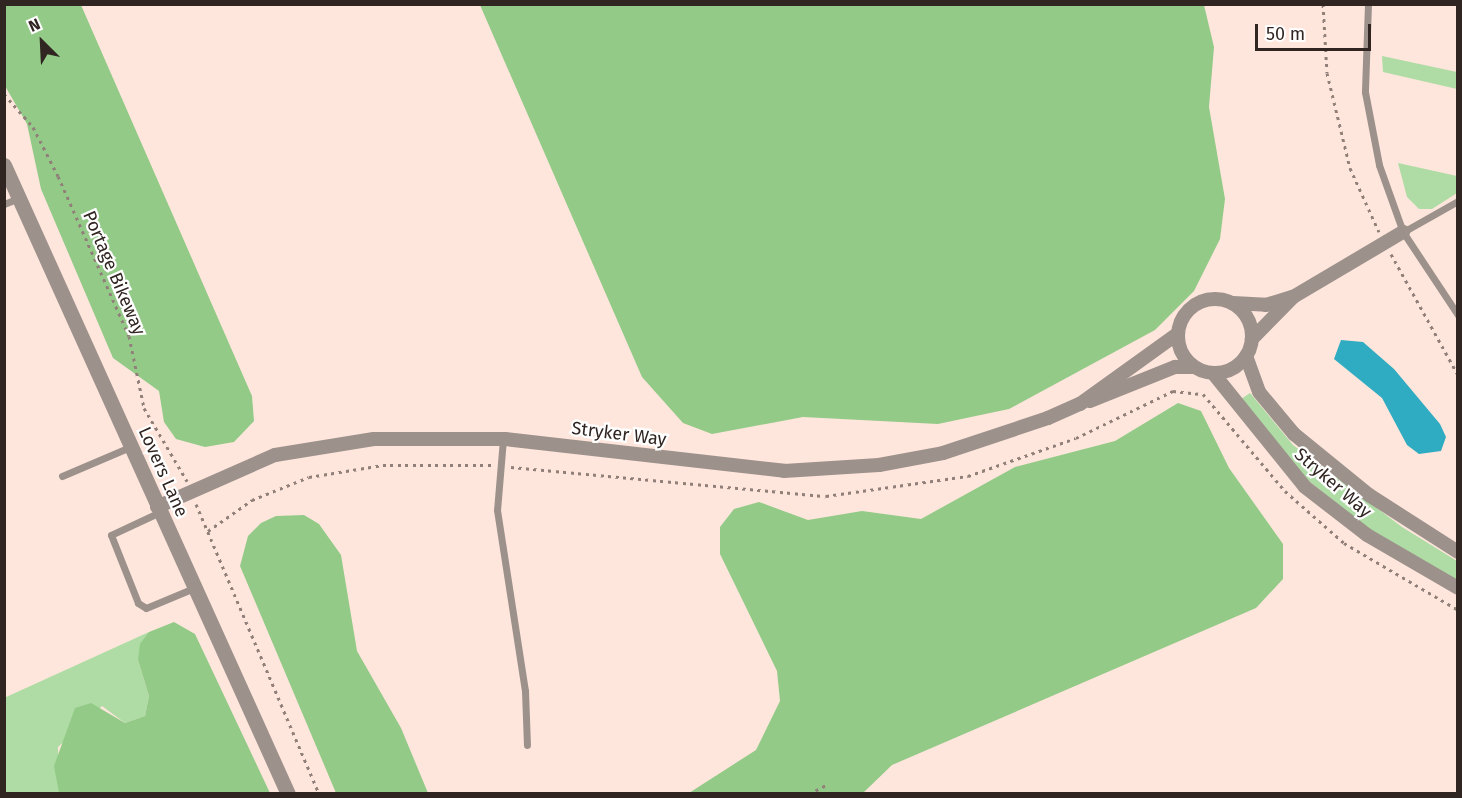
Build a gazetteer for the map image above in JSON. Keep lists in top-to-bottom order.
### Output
{
  "streets": {
    "street": ["Stryker Way", "Lovers Lane"],
    "path": ["Portage Bikeway"]
  },
  "crossings": [
    ["Stryker Way", "Lovers Lane"]
  ],
  "scale_bar": "50 m",
  "north": "top left"
}
